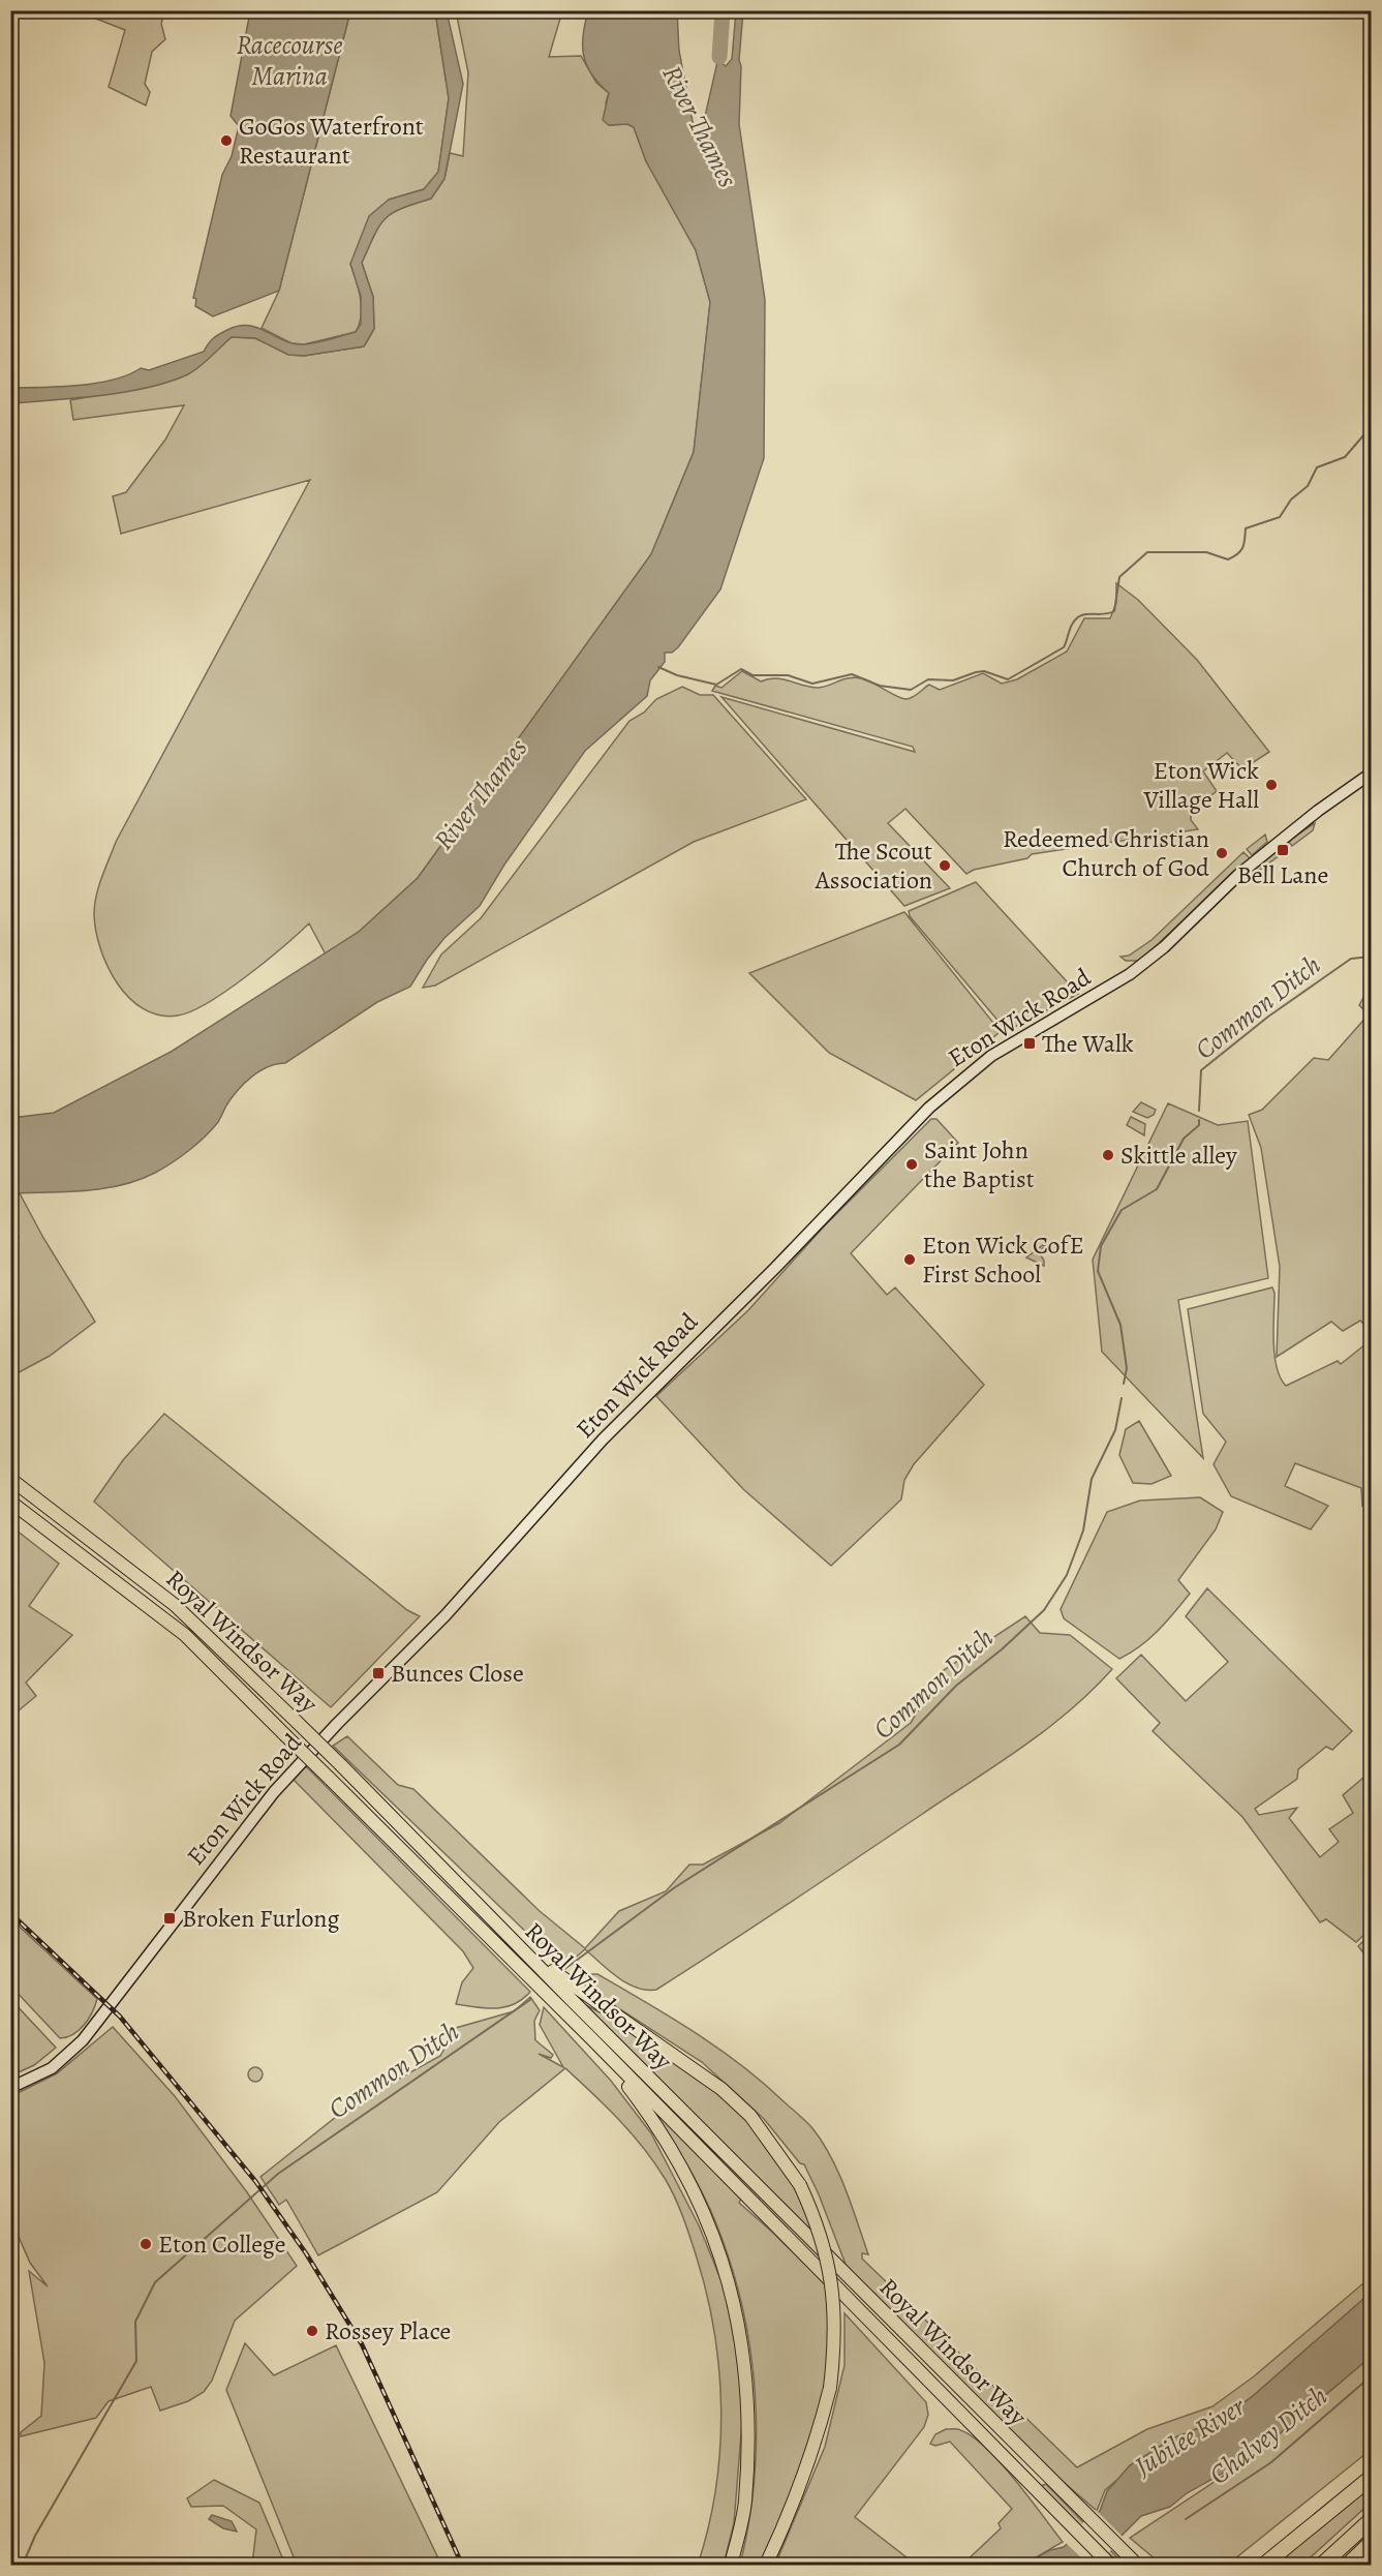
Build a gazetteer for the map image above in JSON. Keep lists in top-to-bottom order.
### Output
{
  "streets": {
    "main road": ["Eton Wick Road", "Royal Windsor Way"]
  },
  "water": [
    "Racecourse Marina",
    "River Thames",
    "Common Ditch",
    "Chalvey Ditch",
    "Jubilee River"
  ],
  "places": {
    "other": [
      "GoGos Waterfront Restaurant",
      "Eton Wick Village Hall",
      "Redeemed Christian Church of God",
      "The Scout Association",
      "Skittle alley",
      "Saint John the Baptist",
      "Eton Wick CofE First School",
      "Eton College",
      "Rossey Place"
    ],
    "transit": [
      "Bell Lane",
      "The Walk",
      "Bunces Close",
      "Broken Furlong"
    ]
  }
}
